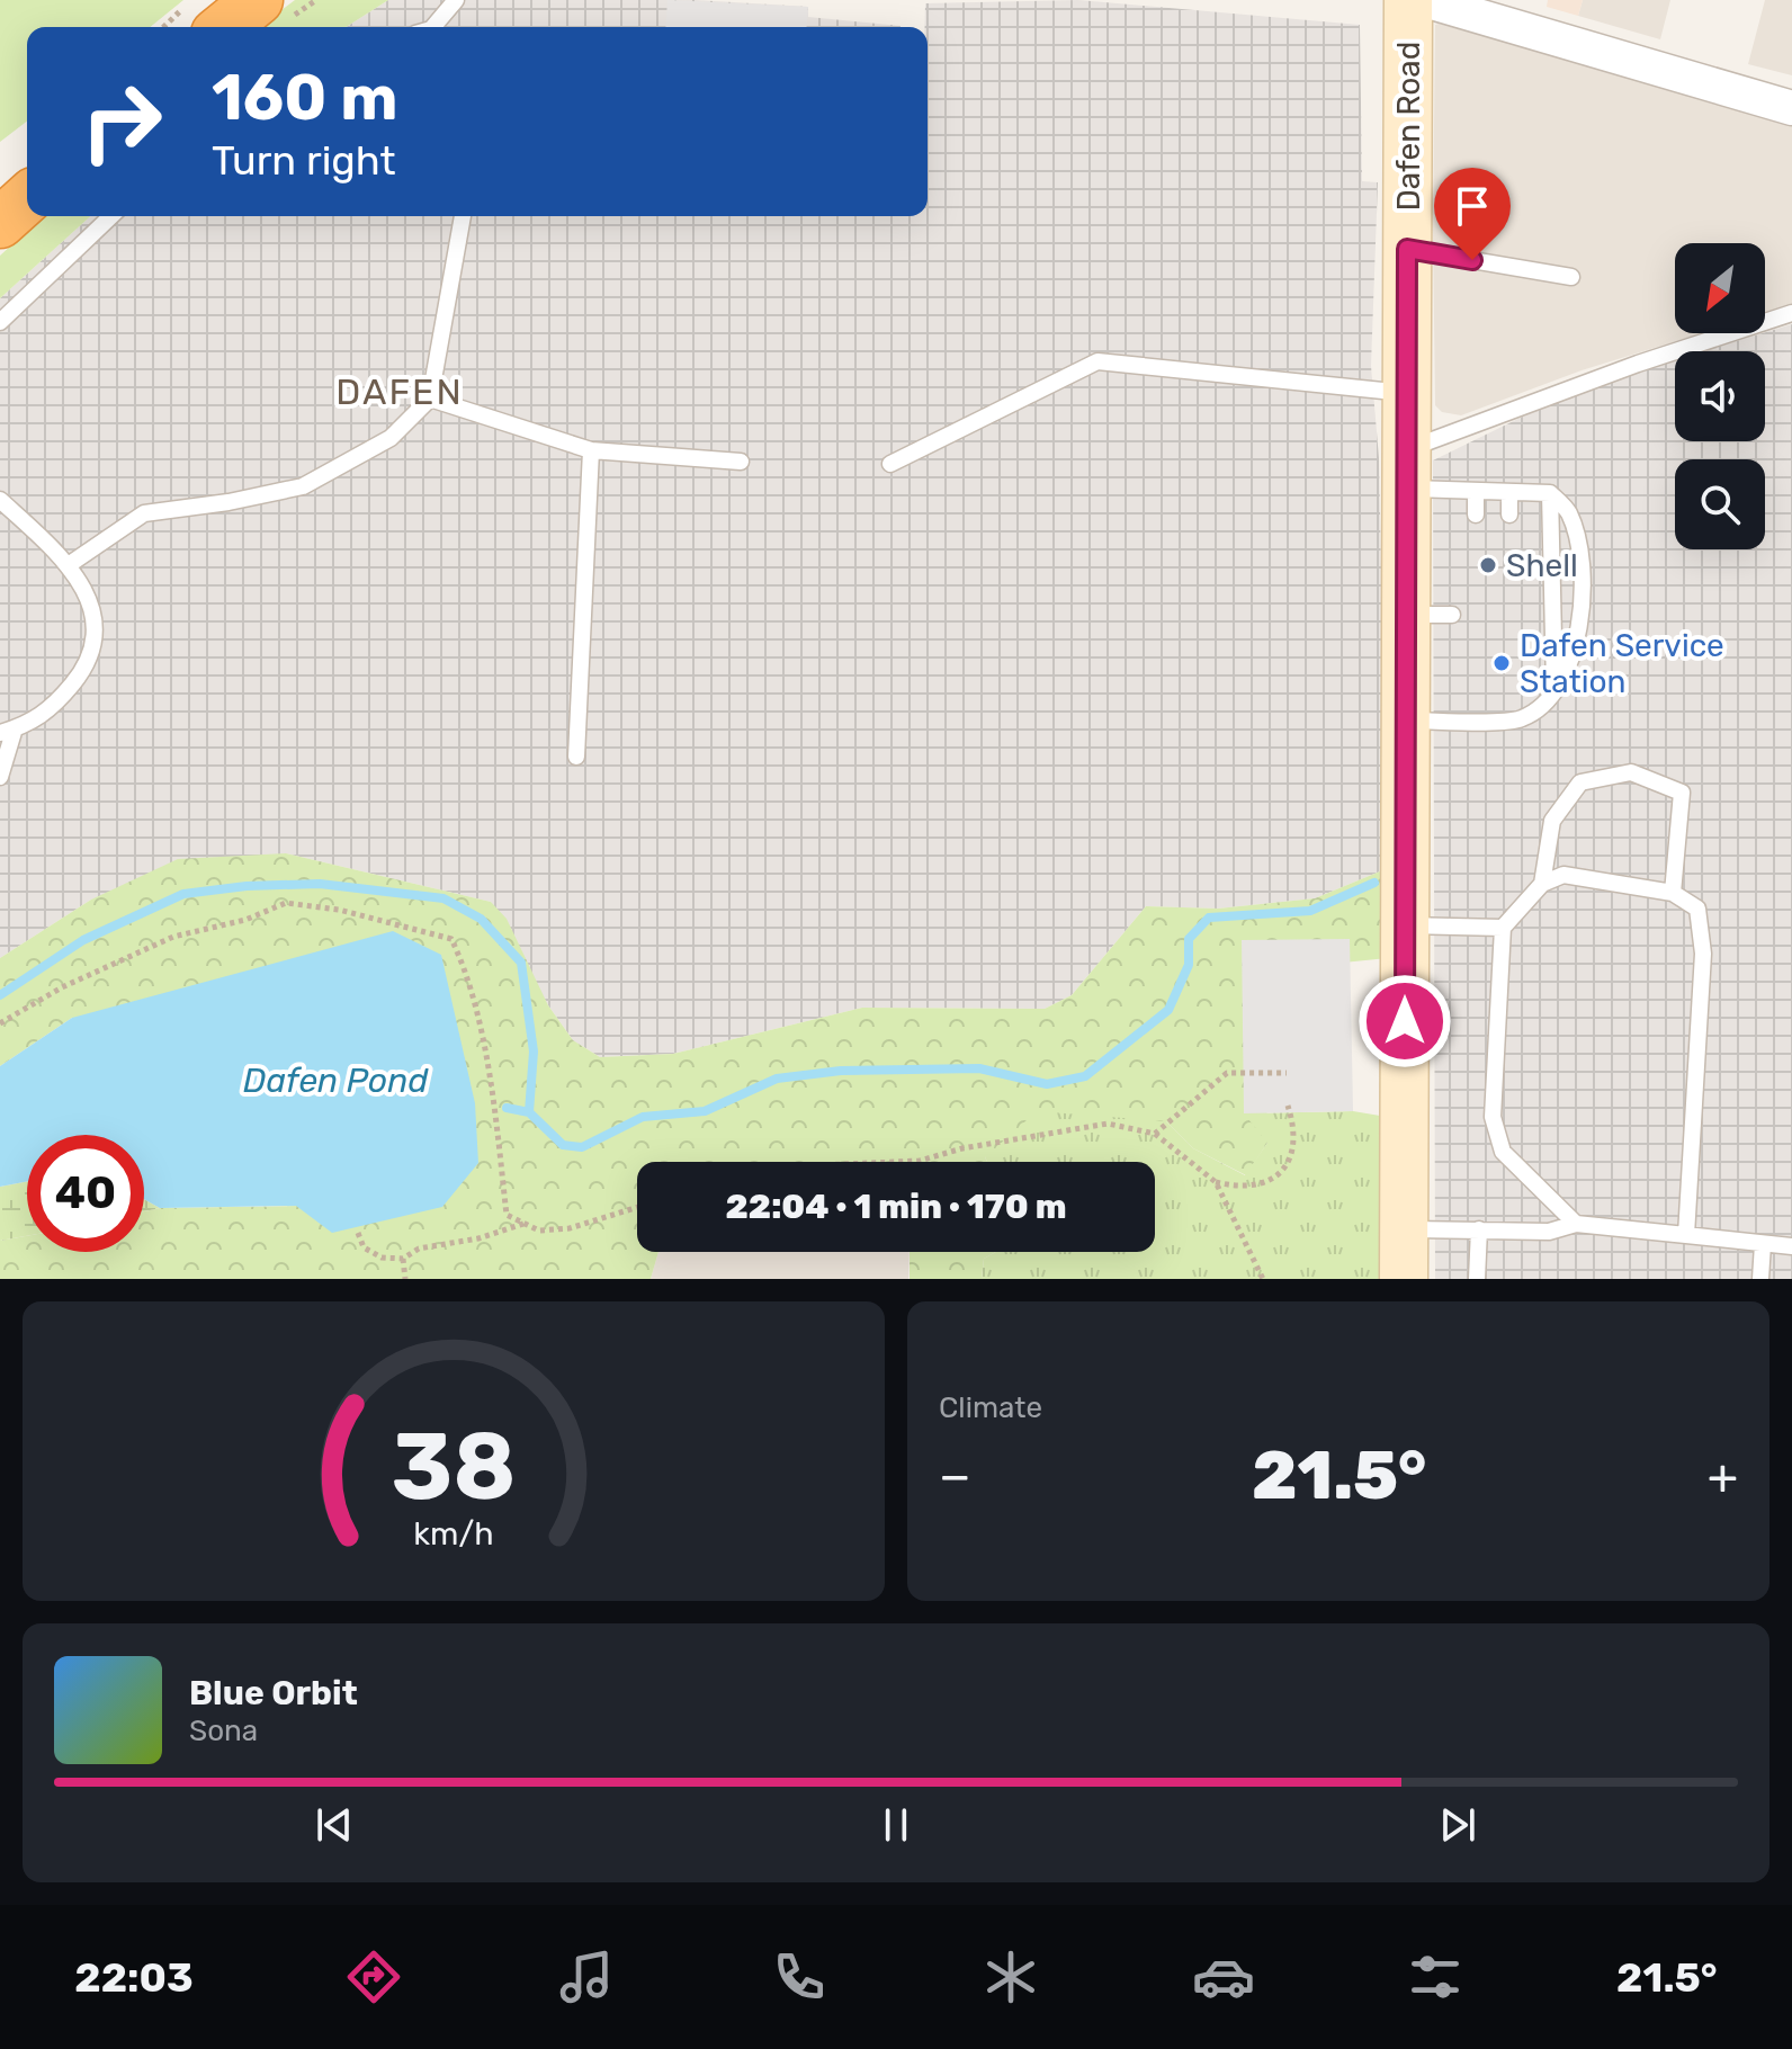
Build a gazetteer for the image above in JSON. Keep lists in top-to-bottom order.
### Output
{
  "streets": {
    "street": ["Dafen Road"]
  },
  "districts": ["DAFEN"],
  "water": ["Dafen Pond"],
  "places": ["Shell", "Dafen Service Station"],
  "north": "bottom left",
  "page": {
    "turn": ["160 m", "Turn right"],
    "limit": "40",
    "trip": "22:04 · 1 min · 170 m",
    "tile": "Climate",
    "heat": ["−", "21.5°", "+"],
    "song": ["Blue Orbit", "Sona"],
    "tabs": ["22:03", "21.5°"],
    "gauge": ["38", "km/h"]
  }
}
